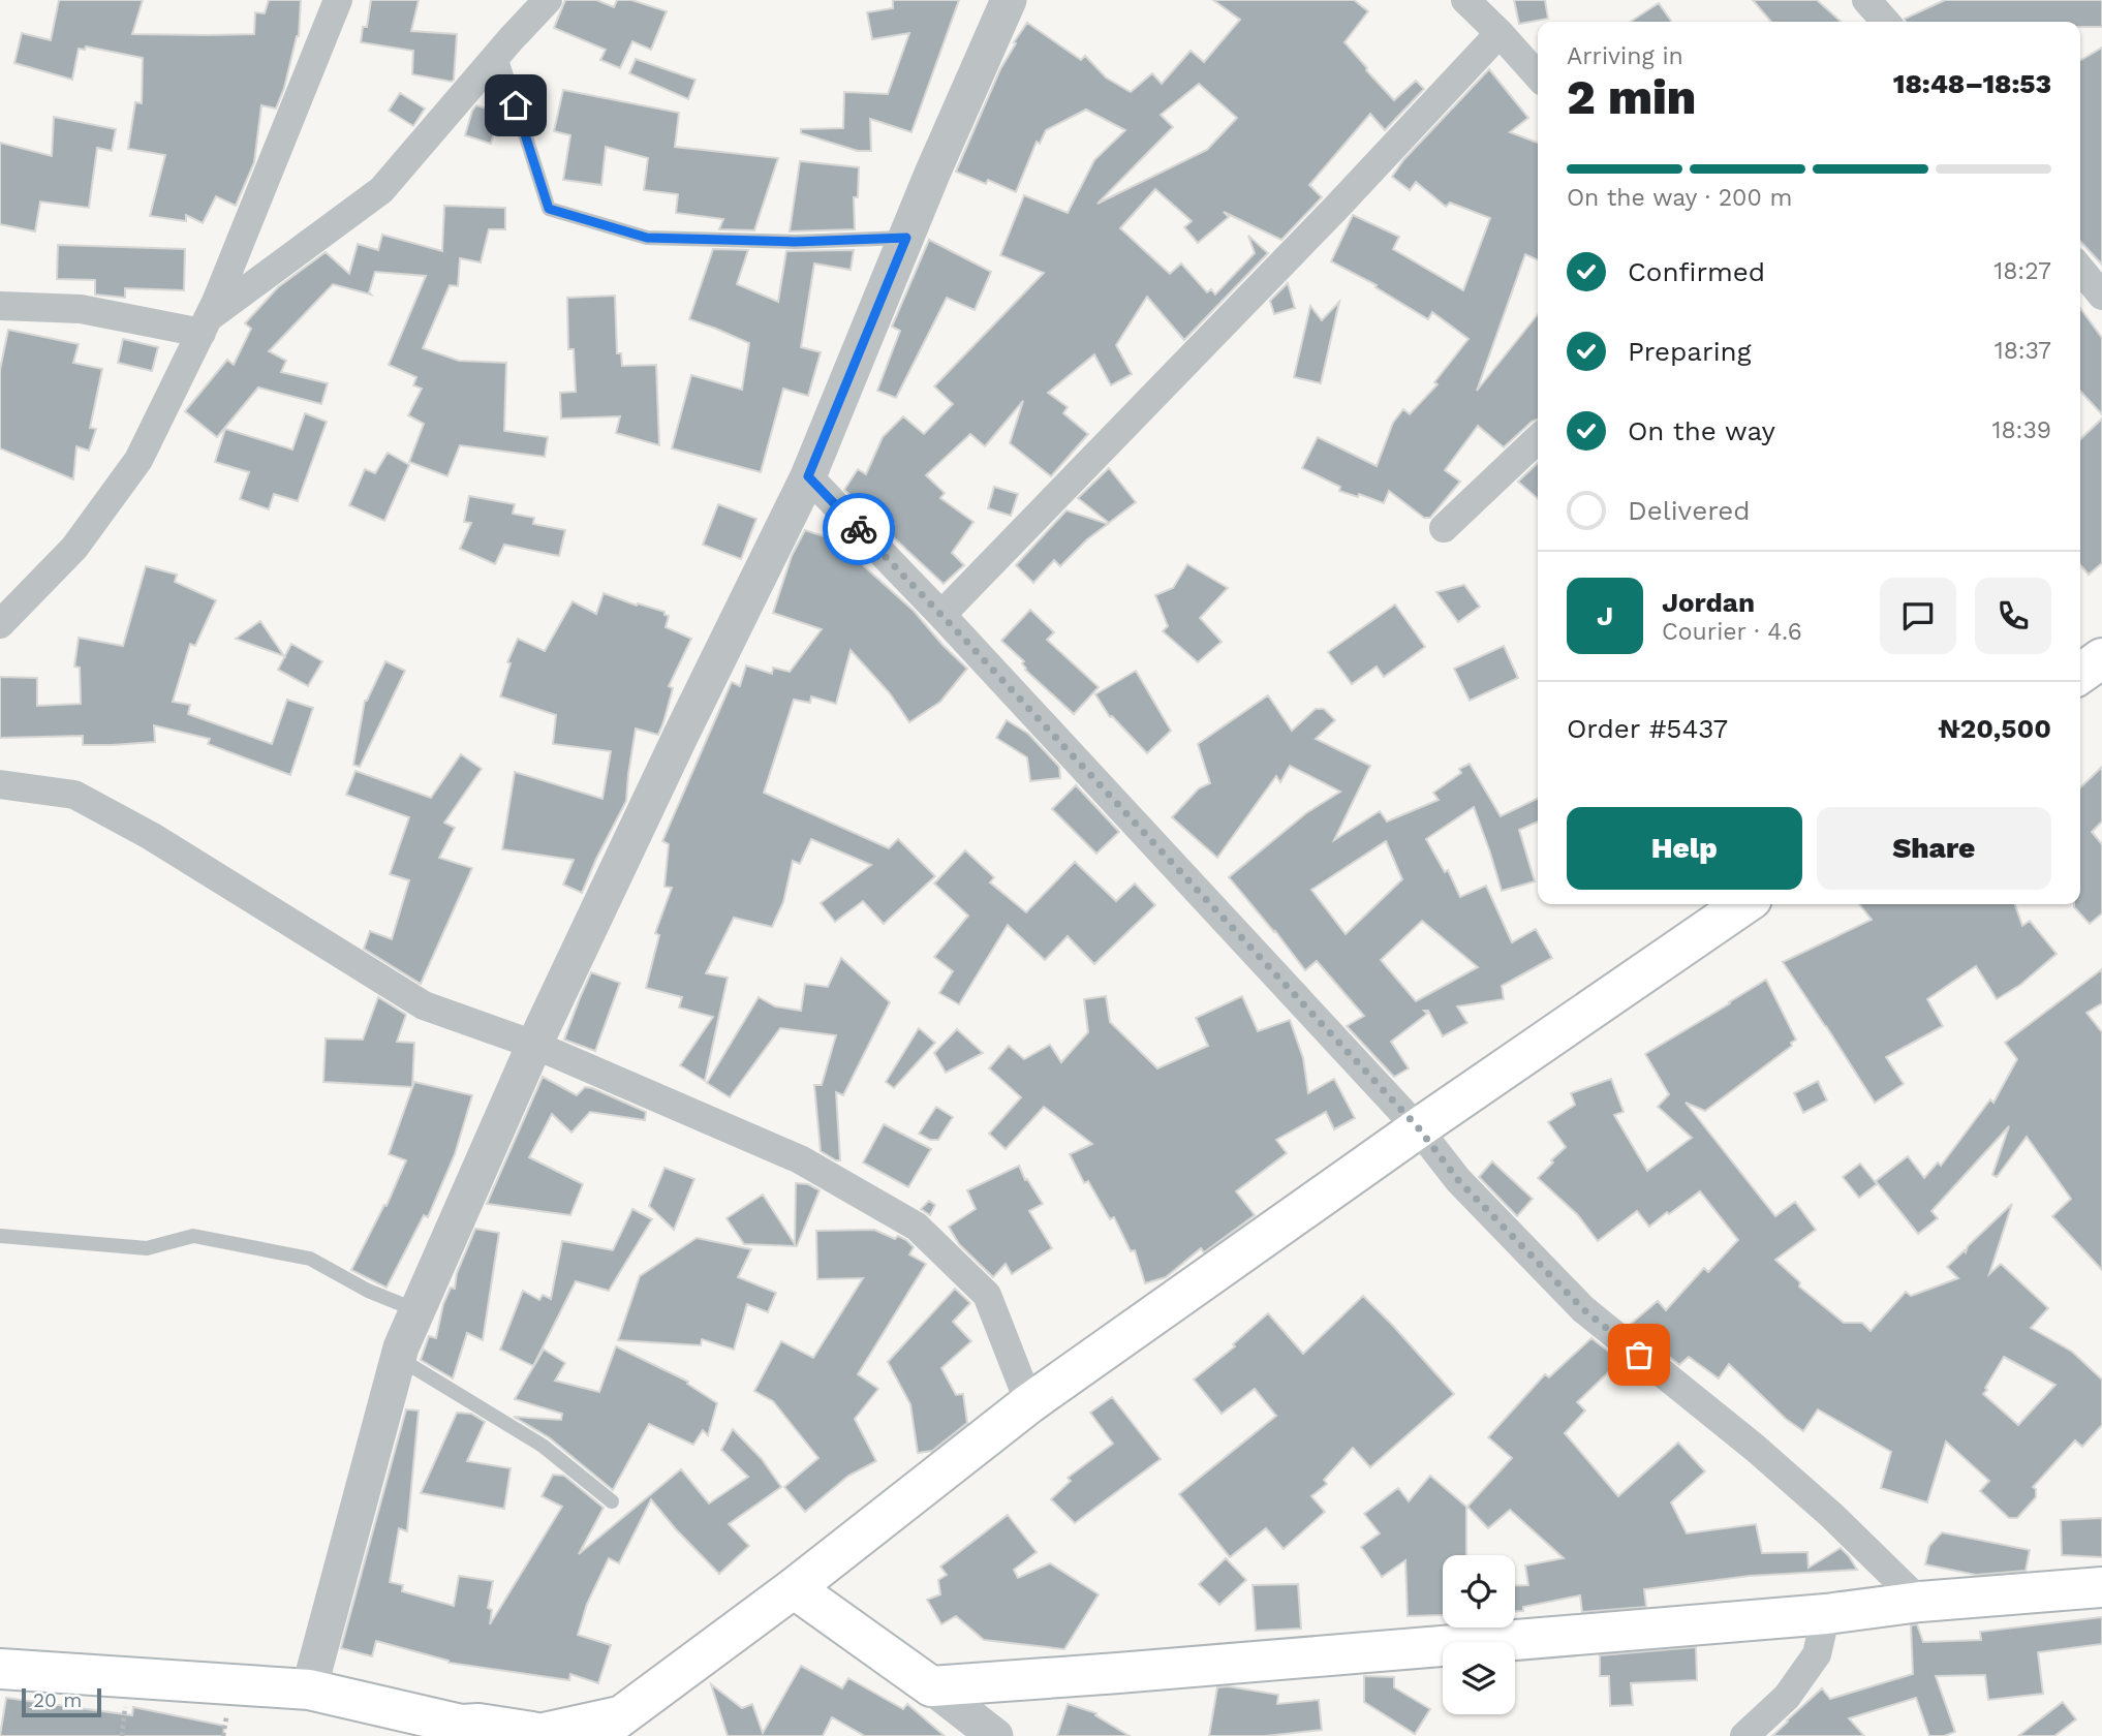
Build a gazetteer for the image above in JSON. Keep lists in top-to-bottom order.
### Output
{
  "scale_bar": "20 m",
  "page": {
    "heading": ["2 min", "Arriving in", "18:48–18:53"],
    "panel": [
      "Jordan",
      "Courier · 4.6",
      "Order #5437",
      "₦20,500"
    ],
    "bar": "On the way · 200 m",
    "list": [
      ["Confirmed", "18:27"],
      ["Preparing", "18:37"],
      ["On the way", "18:39"],
      "Delivered"
    ],
    "round": "J",
    "buttons": ["Help", "Share"],
    "scale": "20 m"
  }
}
